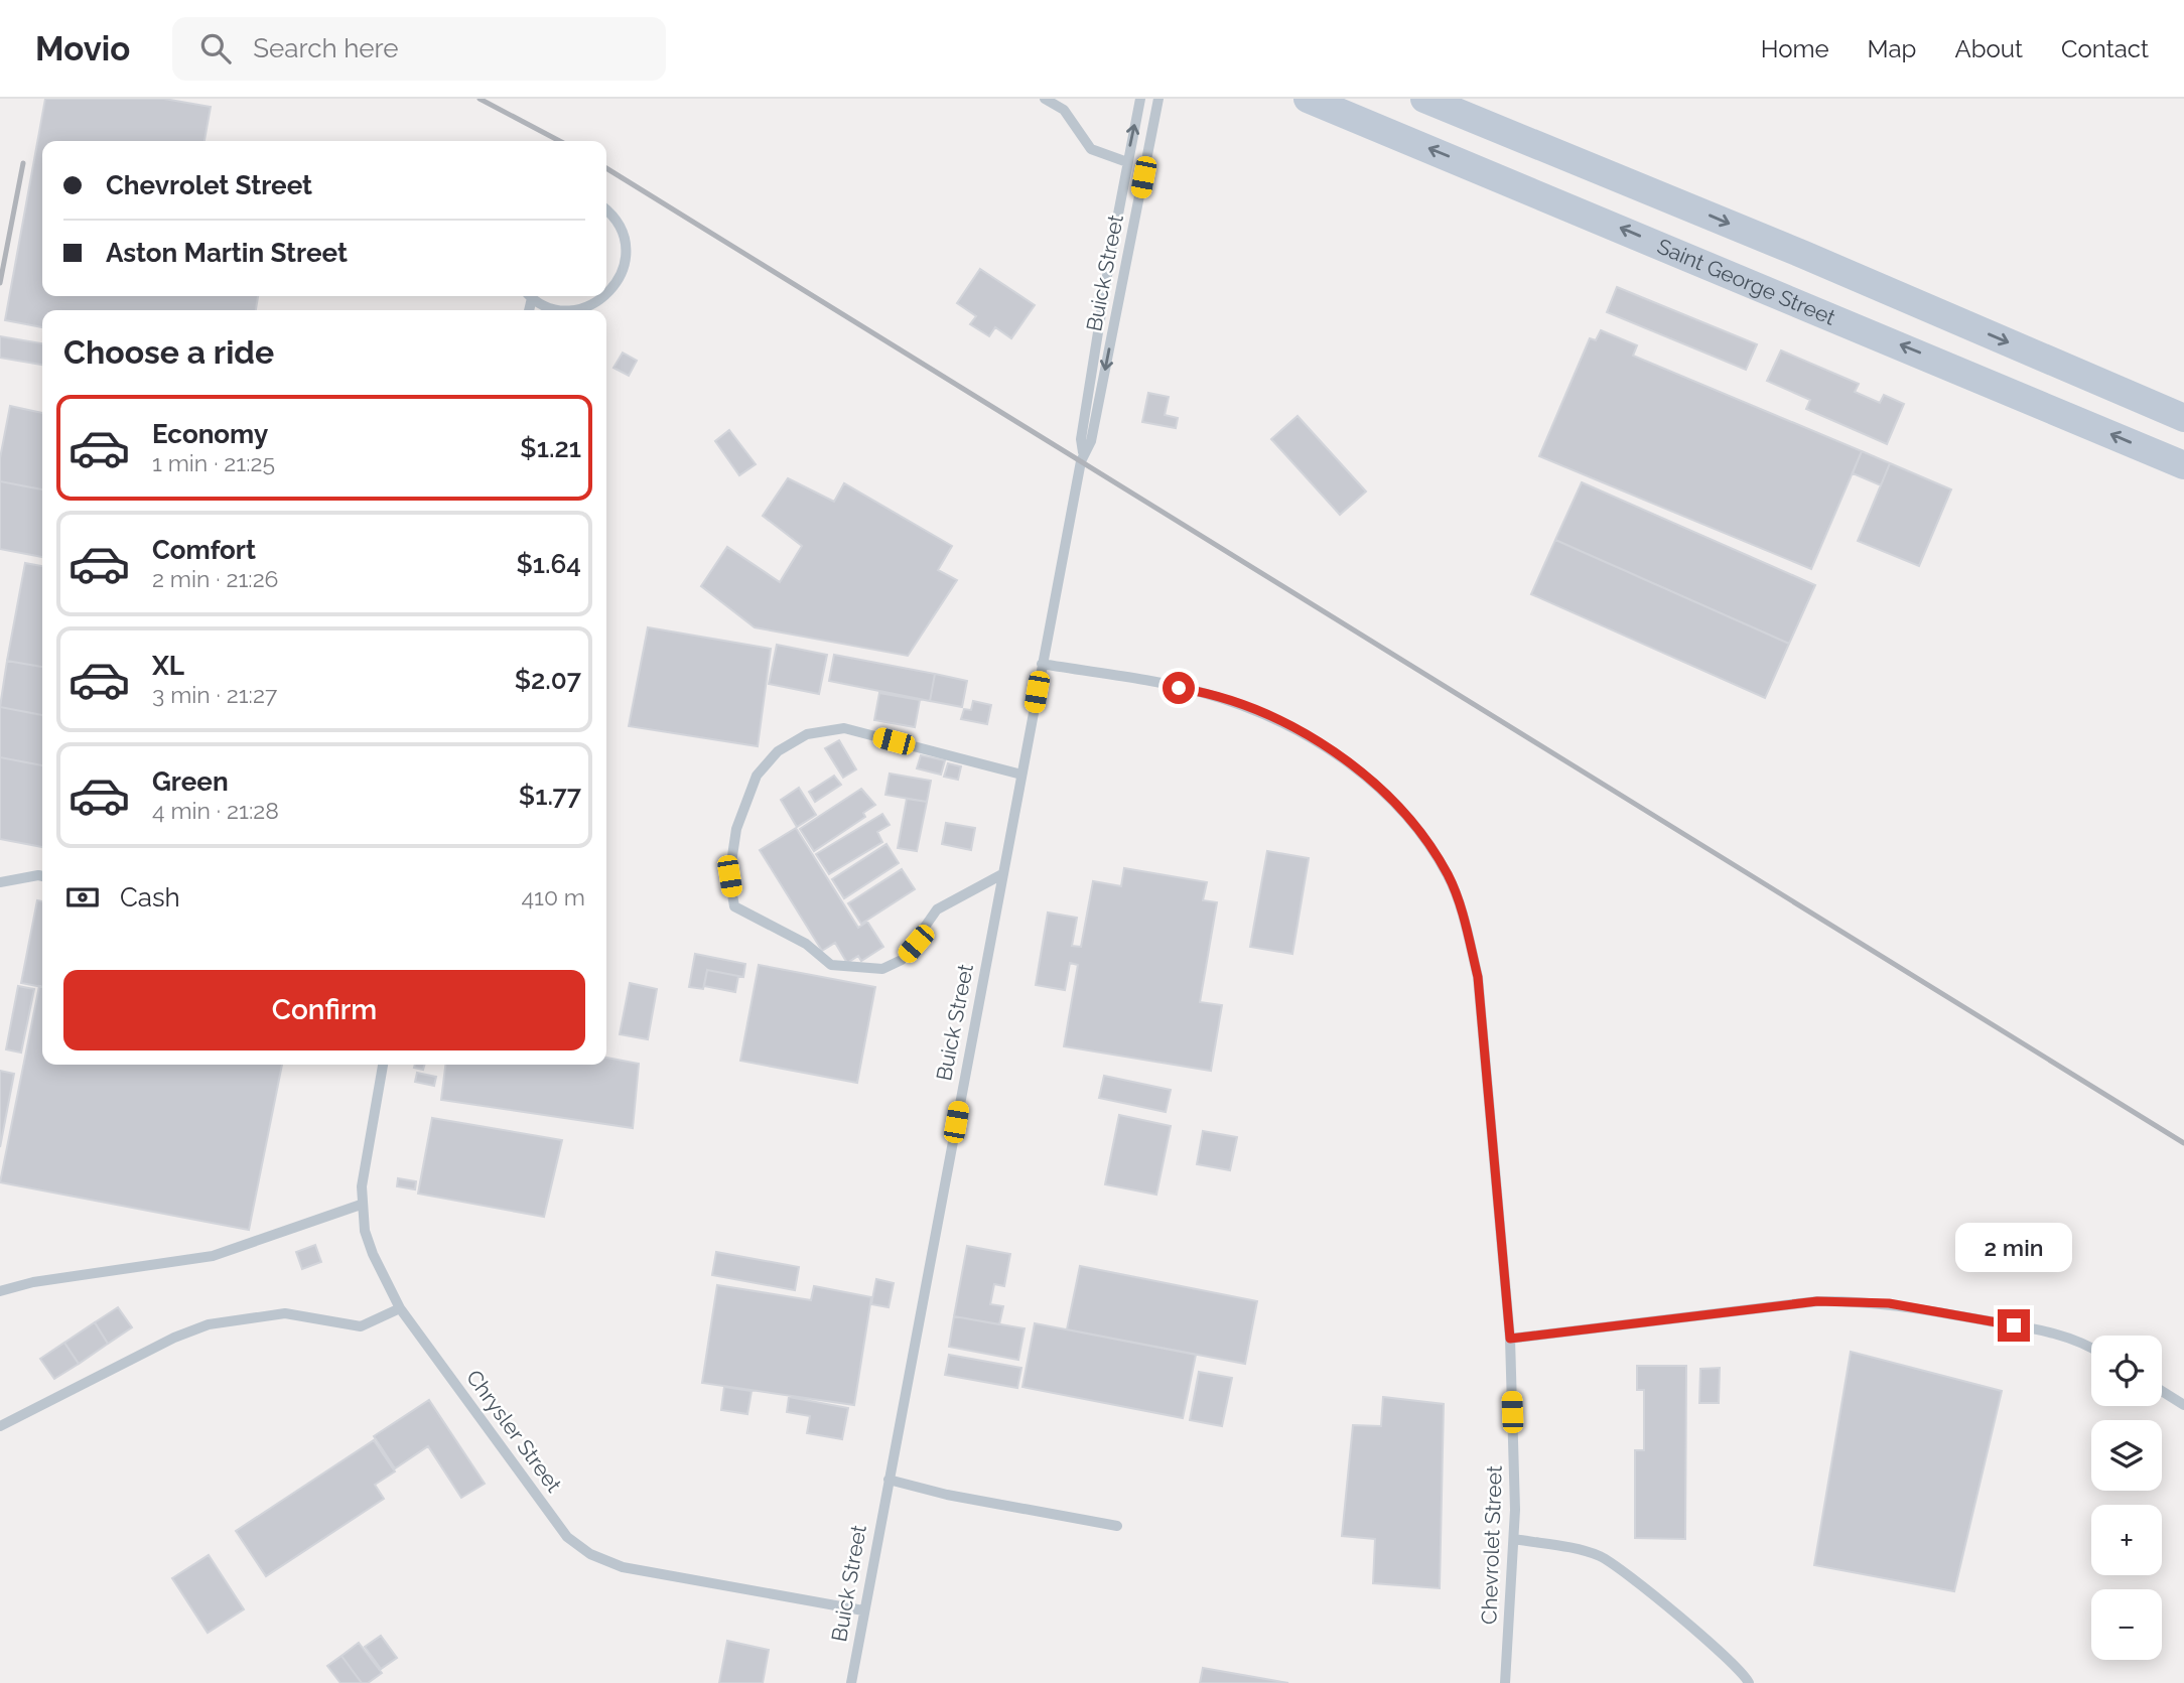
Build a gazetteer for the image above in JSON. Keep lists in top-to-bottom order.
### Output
{
  "streets": {
    "main road": ["Saint George Street"],
    "lane": ["Buick Street", "Chrysler Street", "Chevrolet Street"]
  },
  "crossings": [
    ["Buick Street", "Chrysler Street"],
    ["Buick Street", "Chevrolet Street"]
  ],
  "page": {
    "header": "Movio",
    "search": "Search here",
    "nav": [
      "Home",
      "Map",
      "About",
      "Contact"
    ],
    "banner": ["Chevrolet Street", "Aston Martin Street"],
    "heading": "Choose a ride",
    "list": [
      {
        "name": "Economy",
        "note": "1 min · 21:25",
        "value": "$1.21"
      },
      {
        "name": "Comfort",
        "note": "2 min · 21:26",
        "value": "$1.64"
      },
      {
        "name": "XL",
        "note": "3 min · 21:27",
        "value": "$2.07"
      },
      {
        "name": "Green",
        "note": "4 min · 21:28",
        "value": "$1.77"
      }
    ],
    "pay": ["Cash", "410 m"],
    "buttons": "Confirm",
    "bubble": "2 min",
    "map_buttons": ["+", "−"]
  }
}
